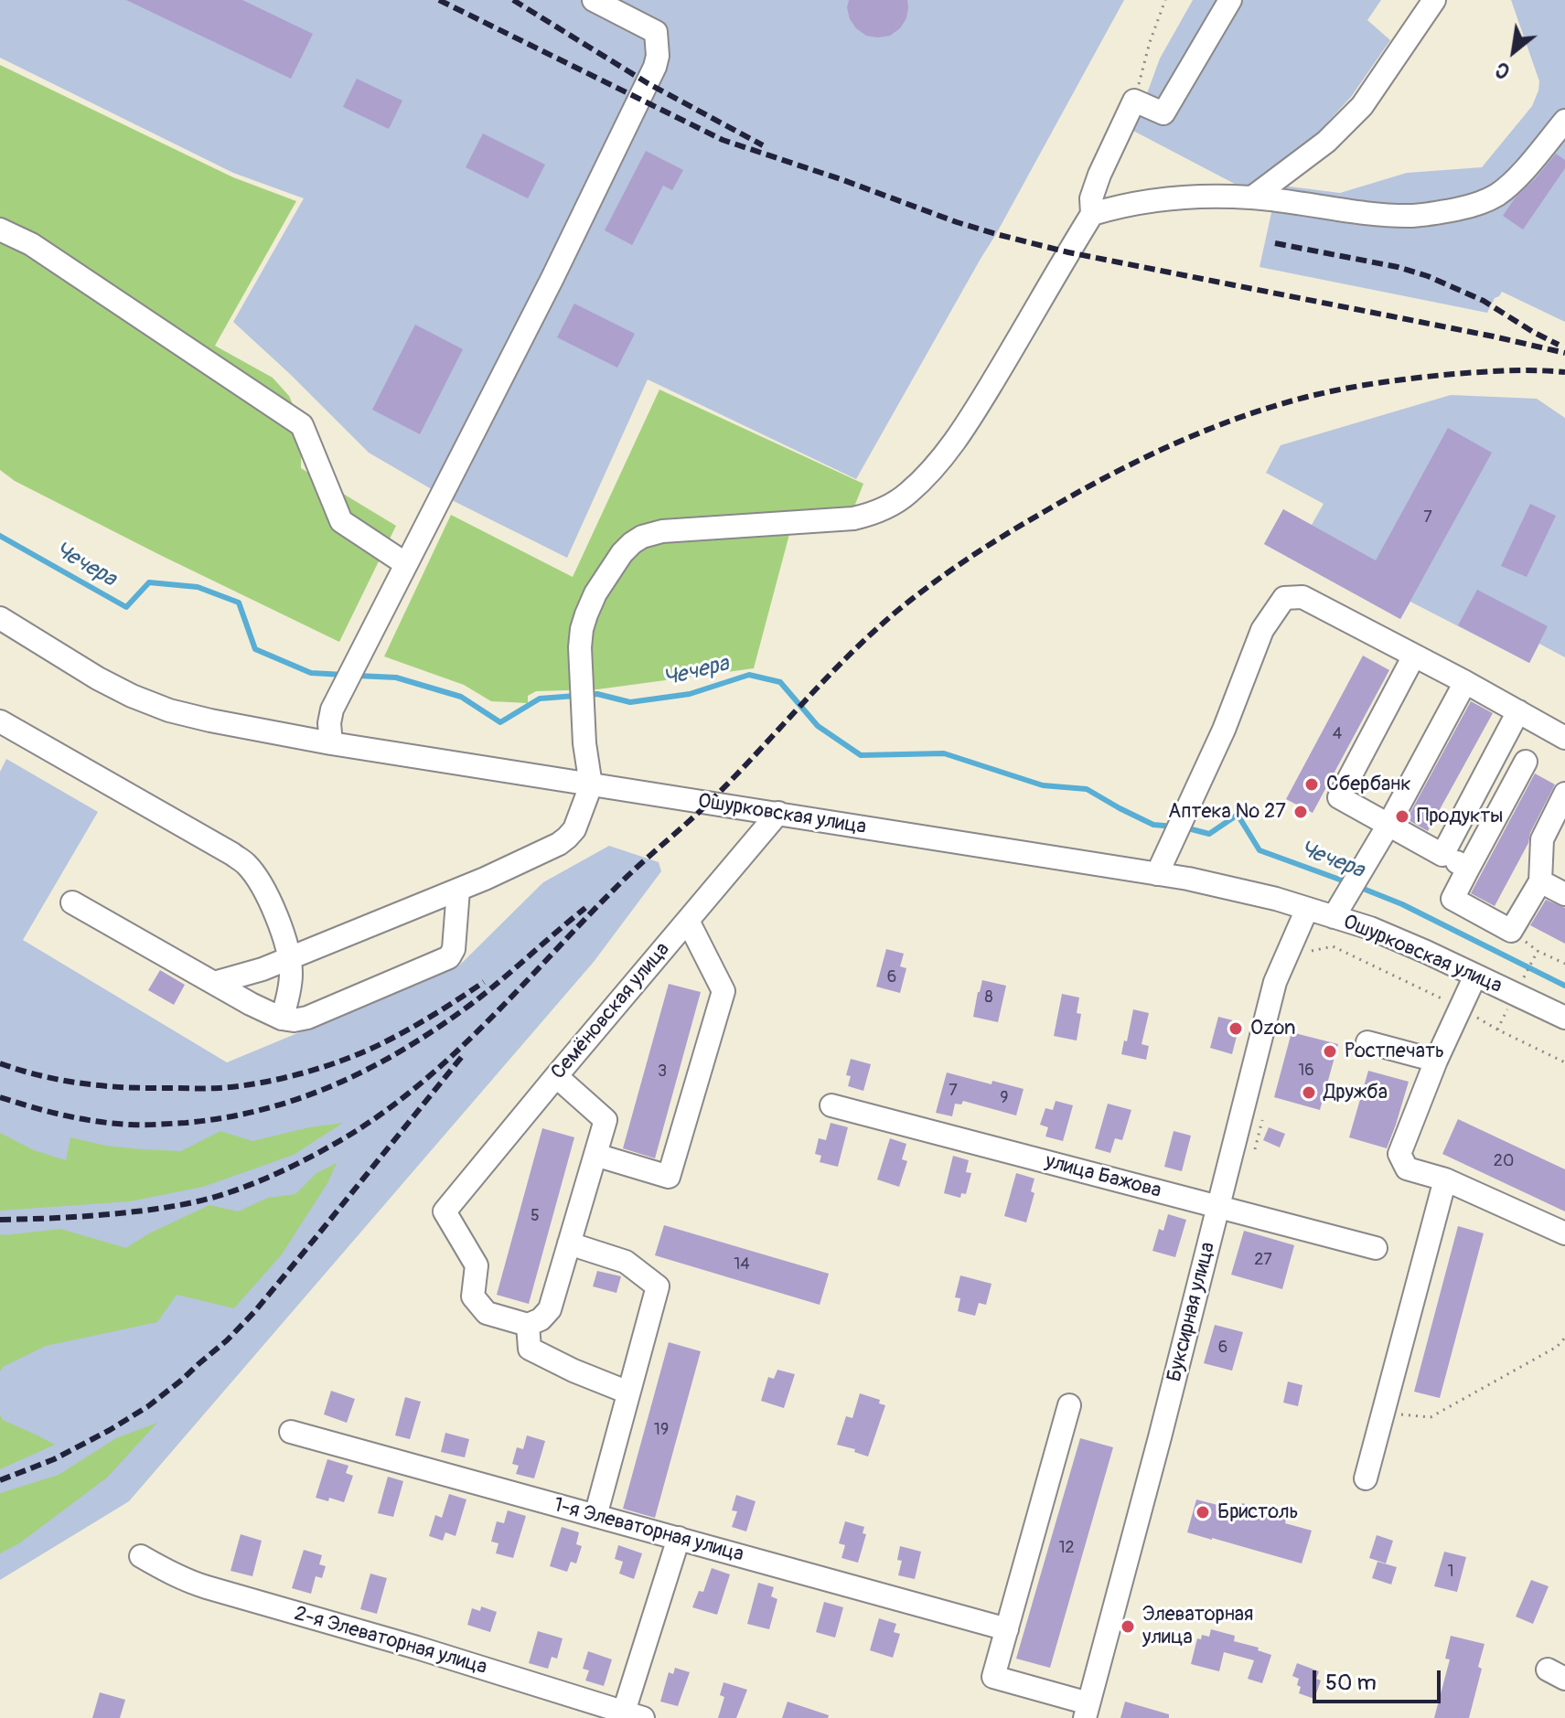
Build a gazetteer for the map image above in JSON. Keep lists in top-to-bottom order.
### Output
{
  "streets": {
    "street": [
      "Ошурковская улица",
      "Семёновская улица",
      "улица Бажова",
      "Буксирная улица",
      "1-я Элеваторная улица",
      "2-я Элеваторная улица"
    ]
  },
  "crossings": [
    ["Ошурковская улица", "Семёновская улица"],
    ["Ошурковская улица", "Буксирная улица"],
    ["улица Бажова", "Буксирная улица"]
  ],
  "water": ["Чечера"],
  "places": [
    "Сбербанк",
    "Аптека № 27",
    "Продукты",
    "Ozon",
    "Ростпечать",
    "Дружба",
    "Бристоль",
    "Элеваторная улица"
  ],
  "house_numbers": [
    "7",
    "4",
    "6",
    "8",
    "16",
    "3",
    "7",
    "9",
    "20",
    "5",
    "27",
    "14",
    "6",
    "19",
    "12",
    "1"
  ],
  "scale_bar": "50 m",
  "north": "bottom left"
}
